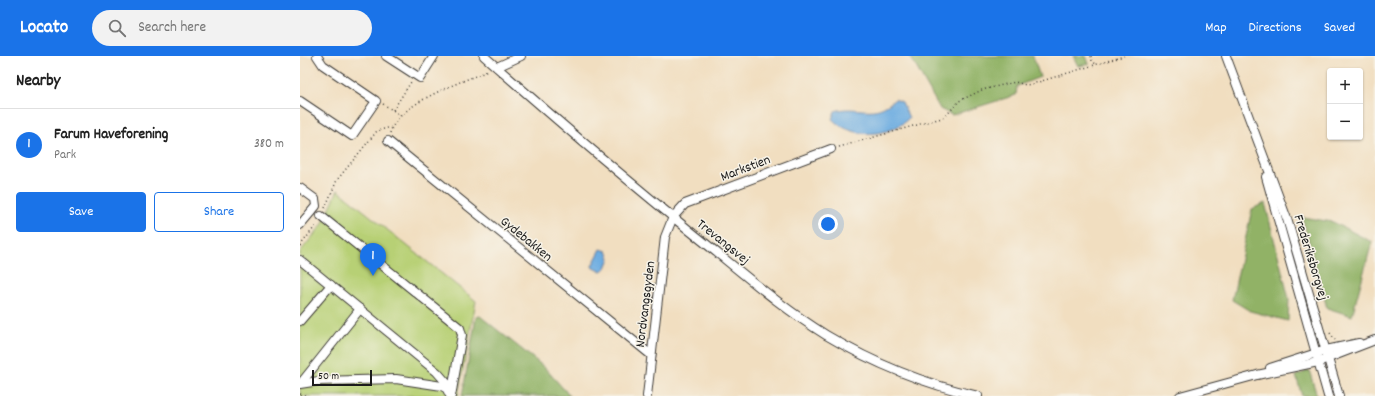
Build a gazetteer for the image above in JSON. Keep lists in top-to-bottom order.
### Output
{
  "streets": {
    "street": [
      "Markstien",
      "Gydebakken",
      "Trevangsvej",
      "Frederiksborgvej",
      "Nordvangsgyden"
    ]
  },
  "crossings": [
    ["Markstien", "Trevangsvej"],
    ["Markstien", "Nordvangsgyden"],
    ["Gydebakken", "Nordvangsgyden"],
    ["Trevangsvej", "Nordvangsgyden"]
  ],
  "scale_bar": "50 m",
  "page": {
    "header": "Locato",
    "search": "Search here",
    "nav": ["Map", "Directions", "Saved"],
    "heading": "Nearby",
    "map_buttons": ["+", "−"],
    "list": [
      {
        "mark": "1",
        "name": "Farum Haveforening",
        "note": "Park",
        "value": "380 m"
      }
    ],
    "buttons": ["Save", "Share"],
    "pins": "1",
    "scale": "50 m"
  }
}
